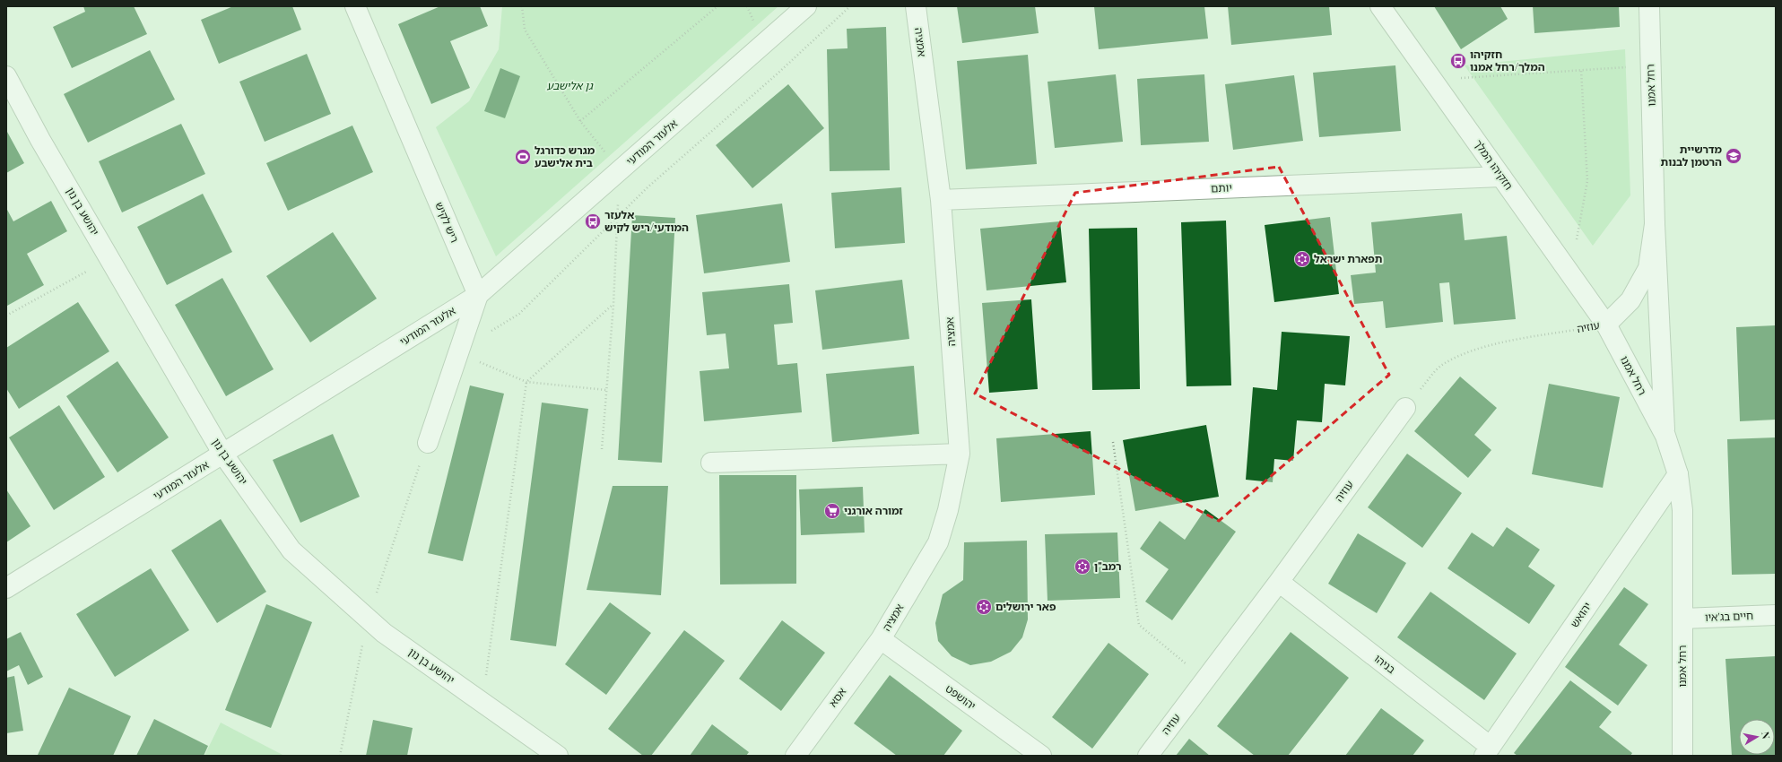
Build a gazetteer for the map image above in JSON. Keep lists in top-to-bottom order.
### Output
{
  "streets": {
    "street": [
      "אמציה",
      "רחל אמנו",
      "אלעזר המודעי",
      "חזקיהו המלך",
      "יותם",
      "יהושע בן נון",
      "ריש לקיש",
      "עוזיה",
      "יהואש",
      "חיים בג'איו",
      "בניהו",
      "אסא",
      "יהושפט"
    ]
  },
  "crossings": [
    ["אמציה", "יותם"],
    ["אמציה", "אסא"],
    ["אמציה", "יהושפט"],
    ["רחל אמנו", "חזקיהו המלך"],
    ["רחל אמנו", "עוזיה"],
    ["רחל אמנו", "יהואש"],
    ["רחל אמנו", "חיים בג'איו"],
    ["אלעזר המודעי", "יהושע בן נון"],
    ["אלעזר המודעי", "ריש לקיש"],
    ["חזקיהו המלך", "יותם"],
    ["חזקיהו המלך", "עוזיה"],
    ["עוזיה", "בניהו"],
    ["יהואש", "בניהו"],
    ["אסא", "יהושפט"]
  ],
  "parks": ["גן אלישבע"],
  "places": {
    "bus stop": ["חזקיהו המלך/רחל אמנו", "אלעזר המודעי/ריש לקיש"],
    "school or university": ["מדרשיית הרטמן לבנות"],
    "sports": ["מגרש כדורגל בית אלישבע"],
    "synagogue": ["תפארת ישראל", "רמב\"ן", "פאר ירושלים"],
    "supermarket": ["זמורה אורגני"]
  },
  "north": "right"
}
